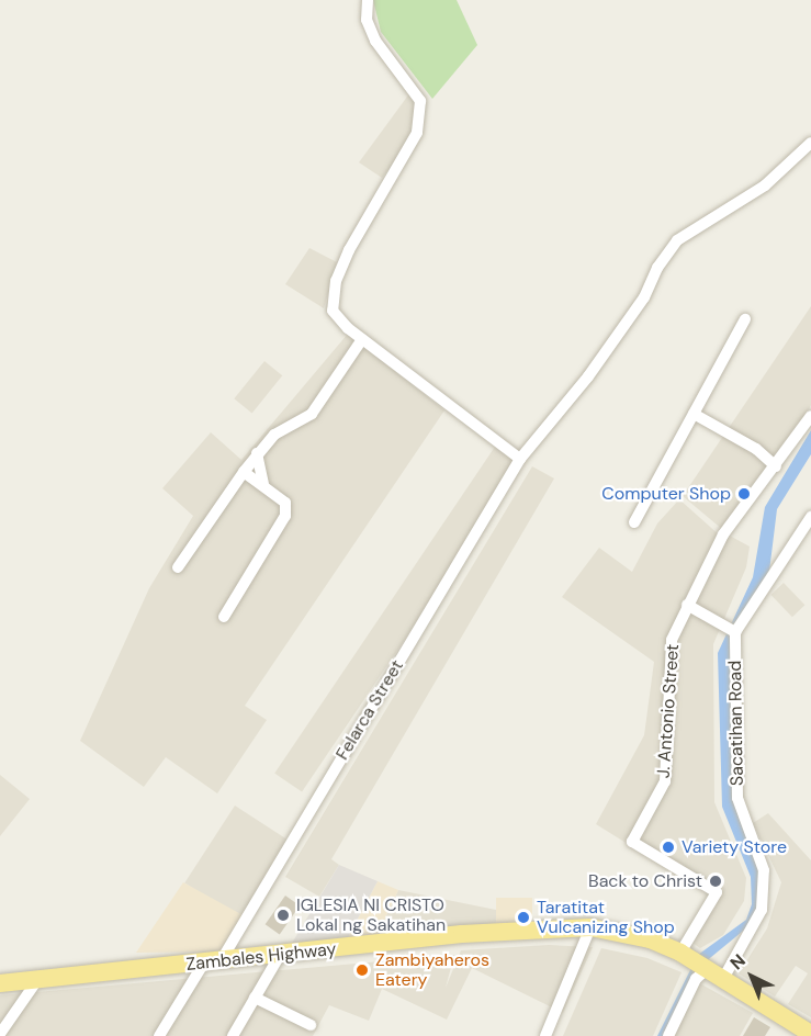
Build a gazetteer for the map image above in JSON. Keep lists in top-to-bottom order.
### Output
{
  "streets": {
    "main road": ["Zambales Highway"],
    "street": ["Felarca Street", "J. Antonio Street", "Sacatihan Road"]
  },
  "crossings": [
    ["Felarca Street", "Zambales Highway"],
    ["J. Antonio Street", "Zambales Highway"],
    ["Sacatihan Road", "Zambales Highway"]
  ],
  "places": [
    "Computer Shop",
    "Variety Store",
    "Back to Christ",
    "IGLESIA NI CRISTO Lokal ng Sakatihan",
    "Taratitat Vulcanizing Shop",
    "Zambiyaheros Eatery"
  ],
  "north": "top left"
}
